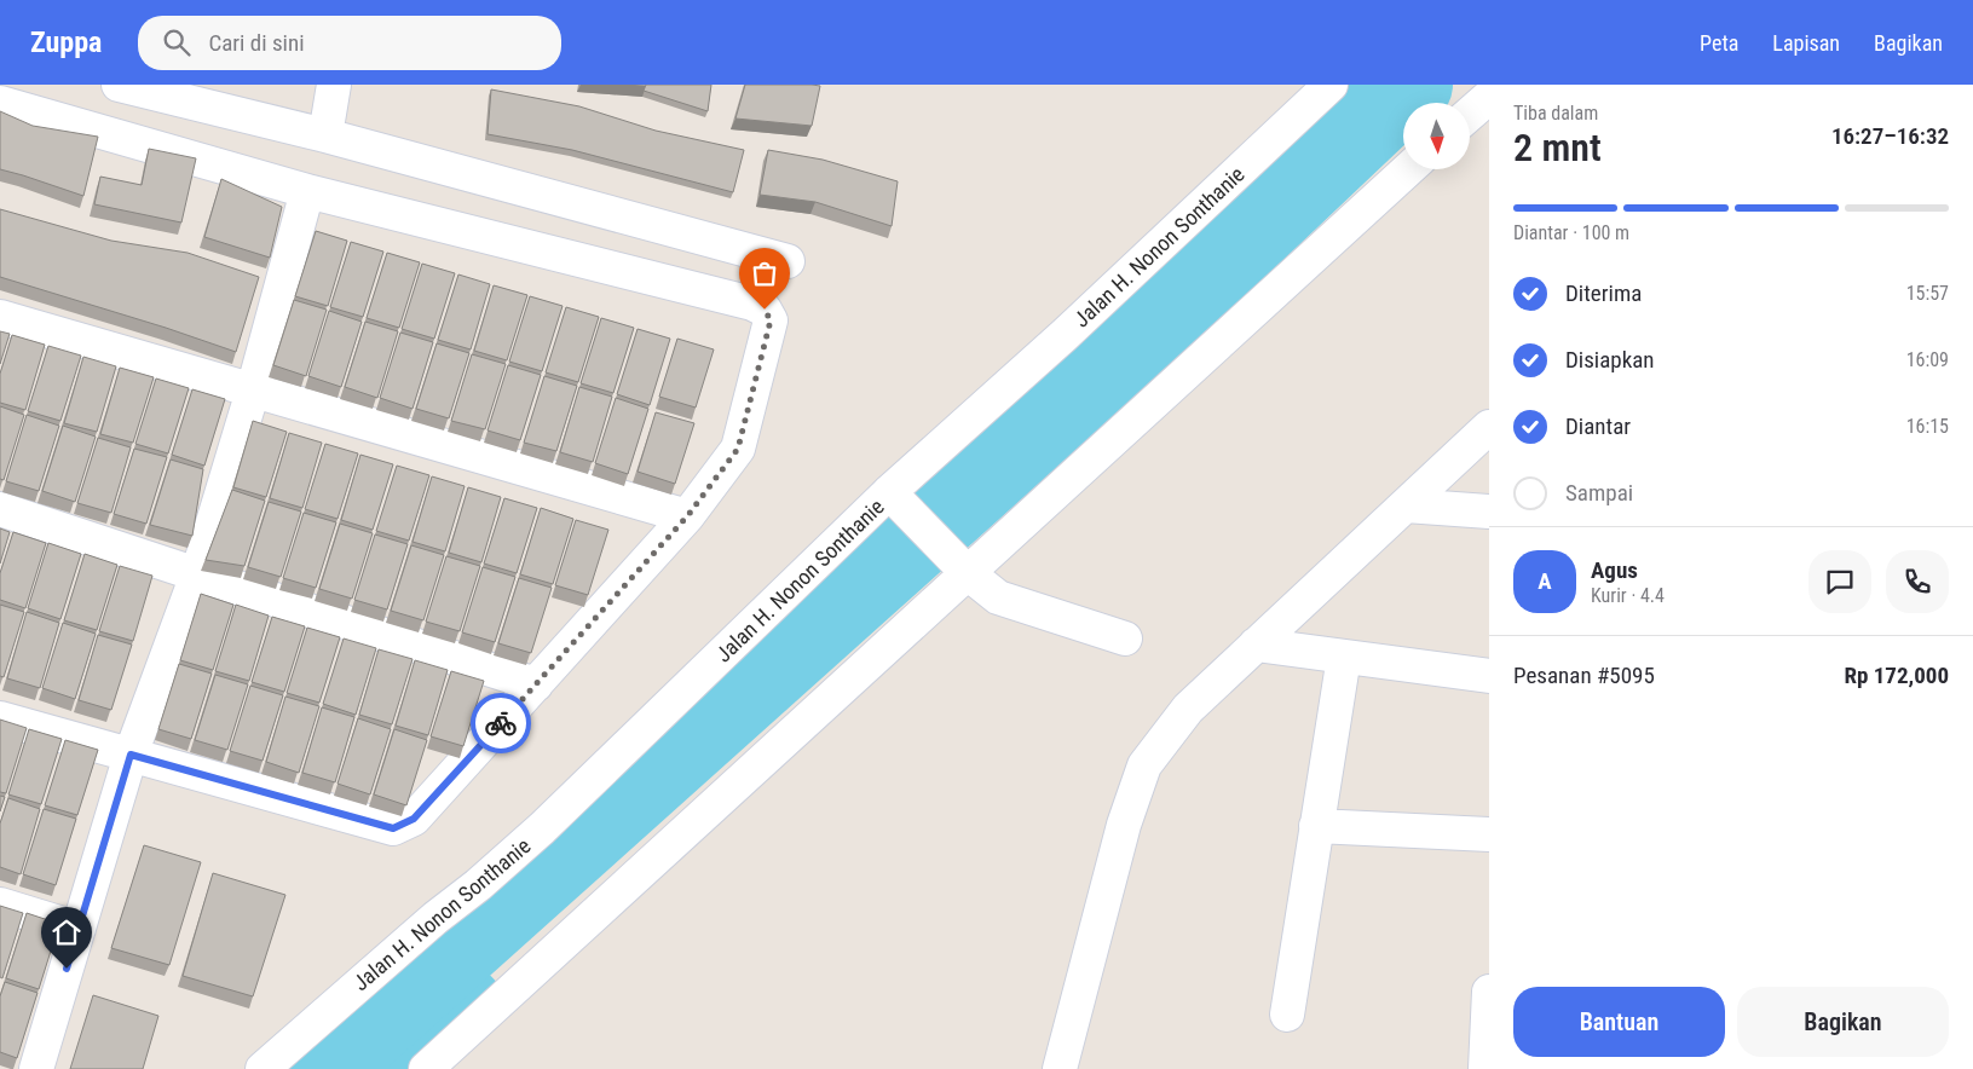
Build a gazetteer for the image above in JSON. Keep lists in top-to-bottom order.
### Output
{
  "streets": {
    "street": ["Jalan H. Nonon Sonthanie"]
  },
  "north": "bottom",
  "page": {
    "header": "Zuppa",
    "search": "Cari di sini",
    "nav": ["Peta", "Lapisan", "Bagikan"],
    "heading": ["2 mnt", "Tiba dalam", "16:27–16:32"],
    "panel": [
      "Agus",
      "Kurir · 4.4",
      "Pesanan #5095",
      "Rp 172,000"
    ],
    "bar": "Diantar · 100 m",
    "list": [
      ["Diterima", "15:57"],
      ["Disiapkan", "16:09"],
      ["Diantar", "16:15"],
      "Sampai"
    ],
    "round": "A",
    "buttons": ["Bantuan", "Bagikan"]
  }
}
